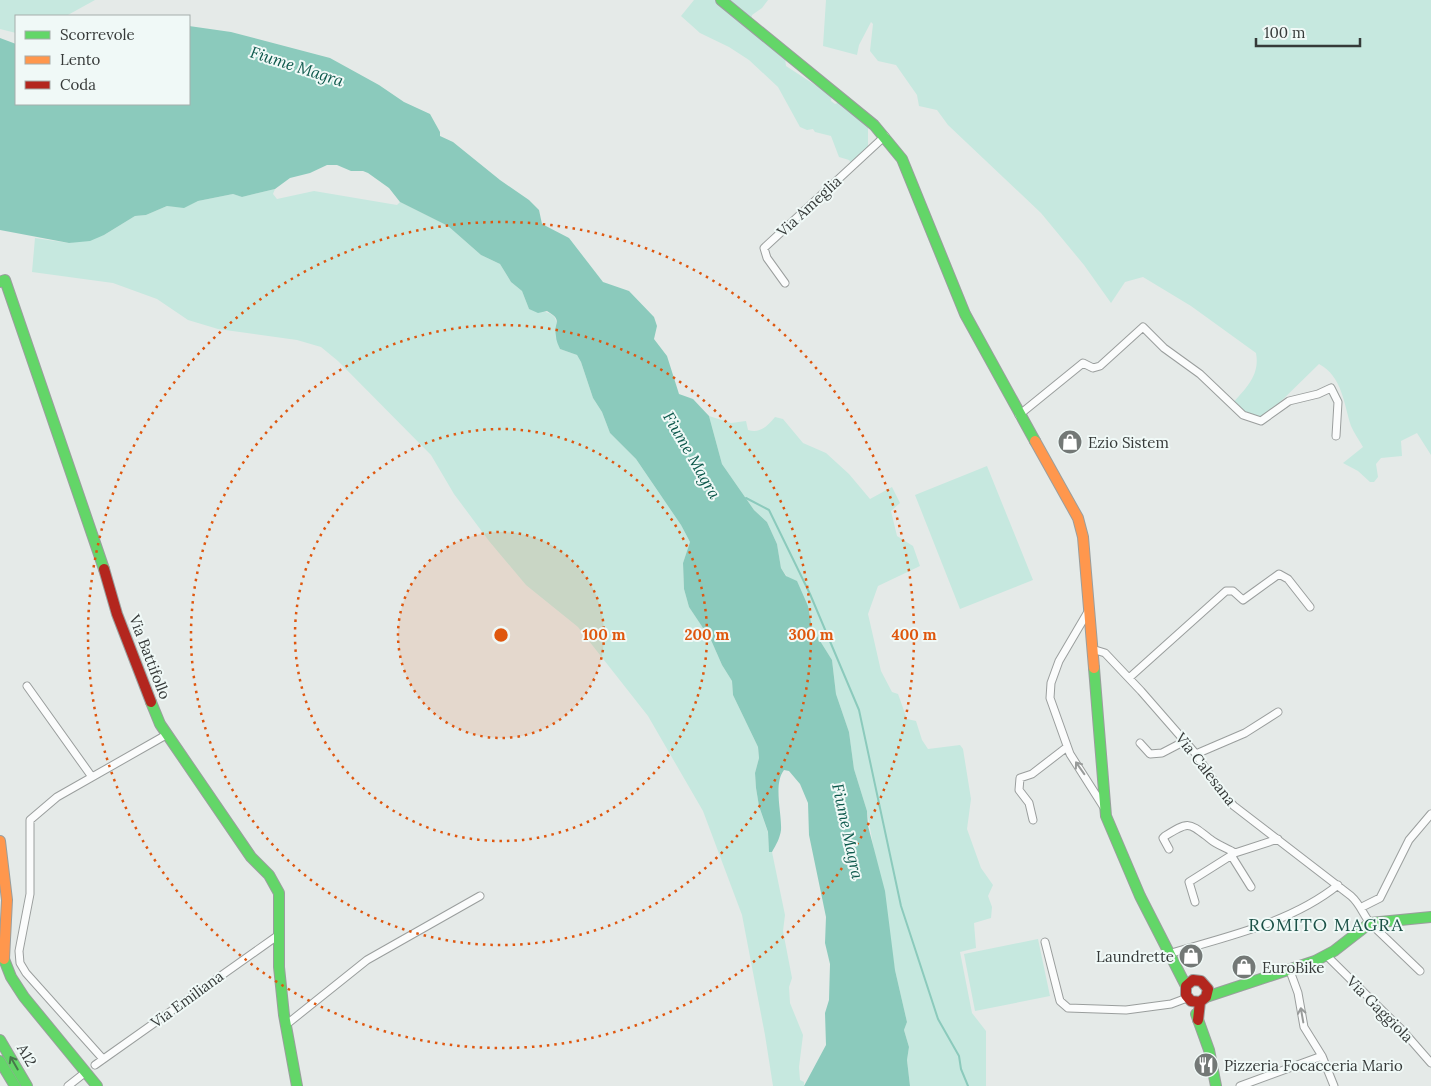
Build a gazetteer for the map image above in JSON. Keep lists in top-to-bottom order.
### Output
{
  "streets": {
    "main road": ["Via Battifollo", "A12"],
    "street": [
      "Via Ameglia",
      "Via Calesana",
      "Via Emiliana",
      "Via Gaggiola"
    ]
  },
  "crossings": [
    ["Via Battifollo", "Via Emiliana"]
  ],
  "districts": ["ROMITO MAGRA"],
  "water": ["Fiume Magra"],
  "places": {
    "shop": ["Ezio Sistem", "Laundrette", "EuroBike"],
    "restaurant": ["Pizzeria Focacceria Mario"]
  },
  "legend": ["Scorrevole", "Lento", "Coda"],
  "scale_bar": "100 m",
  "rings": [
    "100 m",
    "200 m",
    "300 m",
    "400 m"
  ]
}
